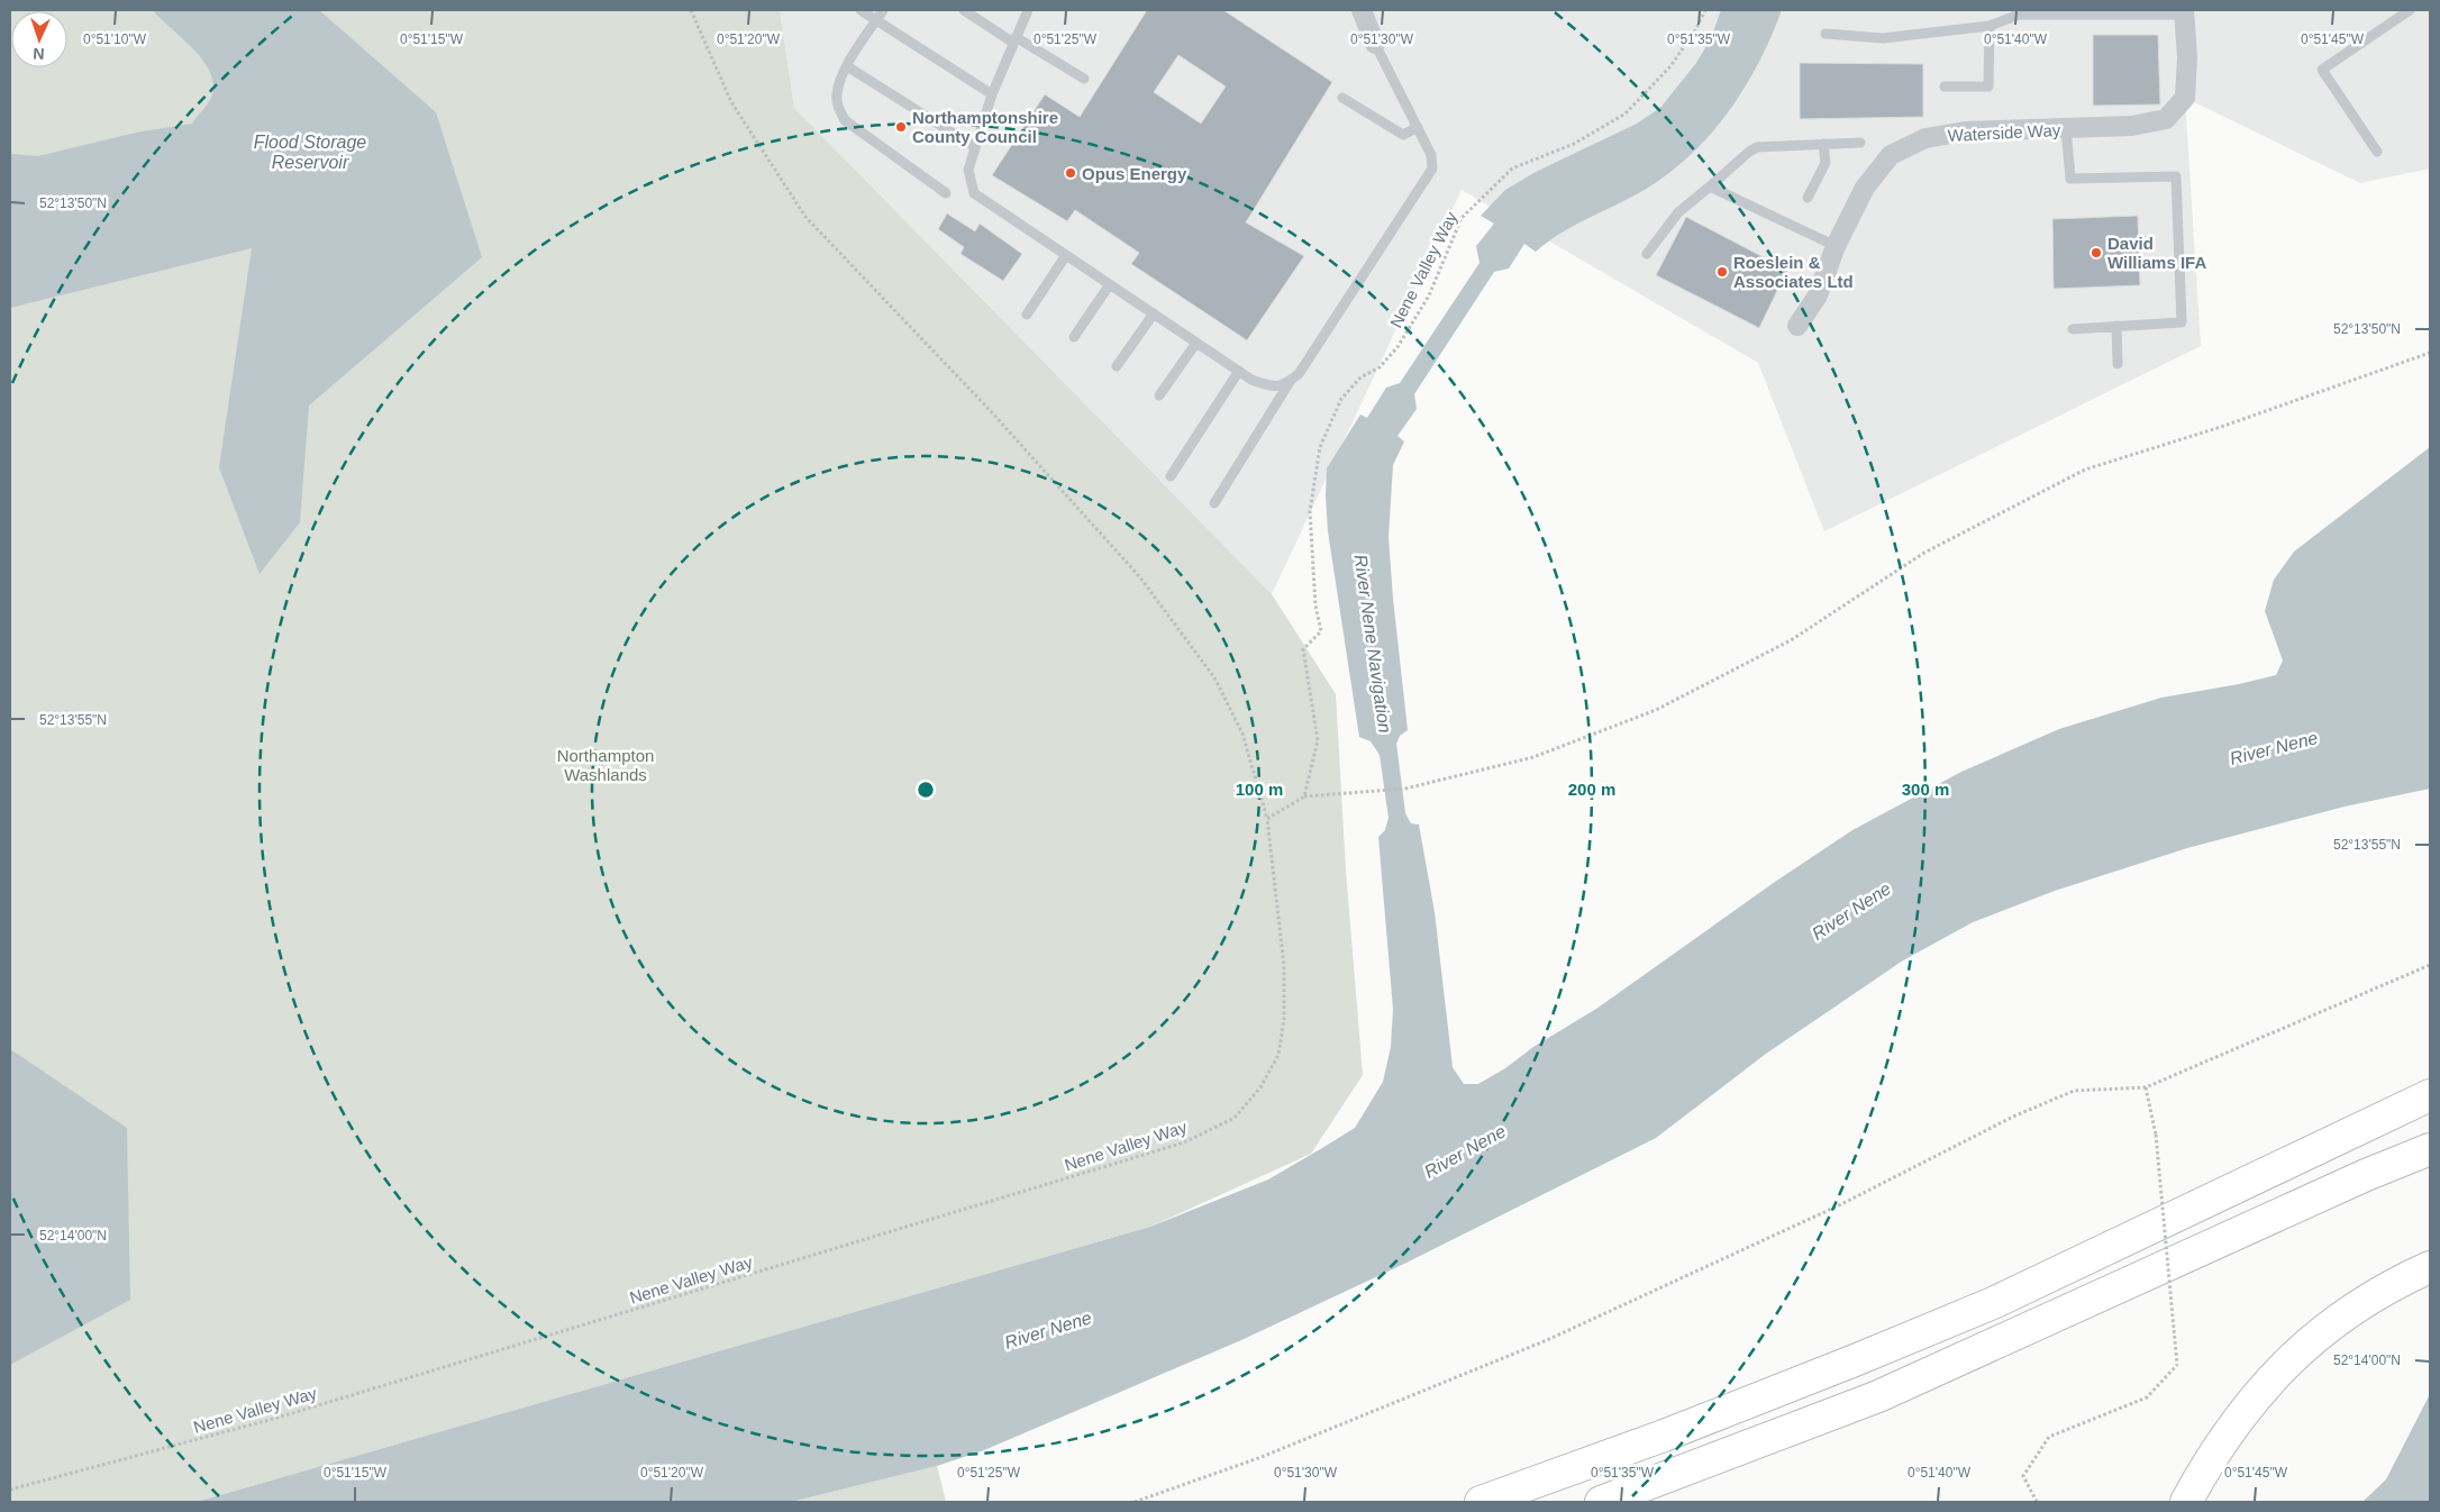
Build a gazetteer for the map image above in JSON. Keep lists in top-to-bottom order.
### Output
{
  "streets": {
    "street": ["Waterside Way"],
    "path": ["Nene Valley Way"]
  },
  "water": ["Flood Storage Reservoir", "River Nene Navigation", "River Nene"],
  "parks": ["Northampton Washlands"],
  "places": [
    "Northamptonshire County Council",
    "Opus Energy",
    "David Williams IFA",
    "Roeslein & Associates Ltd"
  ],
  "north": "bottom",
  "coordinates": [
    "0°51'10\"W",
    "0°51'15\"W",
    "0°51'20\"W",
    "0°51'25\"W",
    "0°51'30\"W",
    "0°51'35\"W",
    "0°51'40\"W",
    "0°51'45\"W",
    "52°13'50\"N",
    "52°13'55\"N",
    "52°14'00\"N"
  ],
  "rings": ["100 m", "200 m", "300 m"]
}
